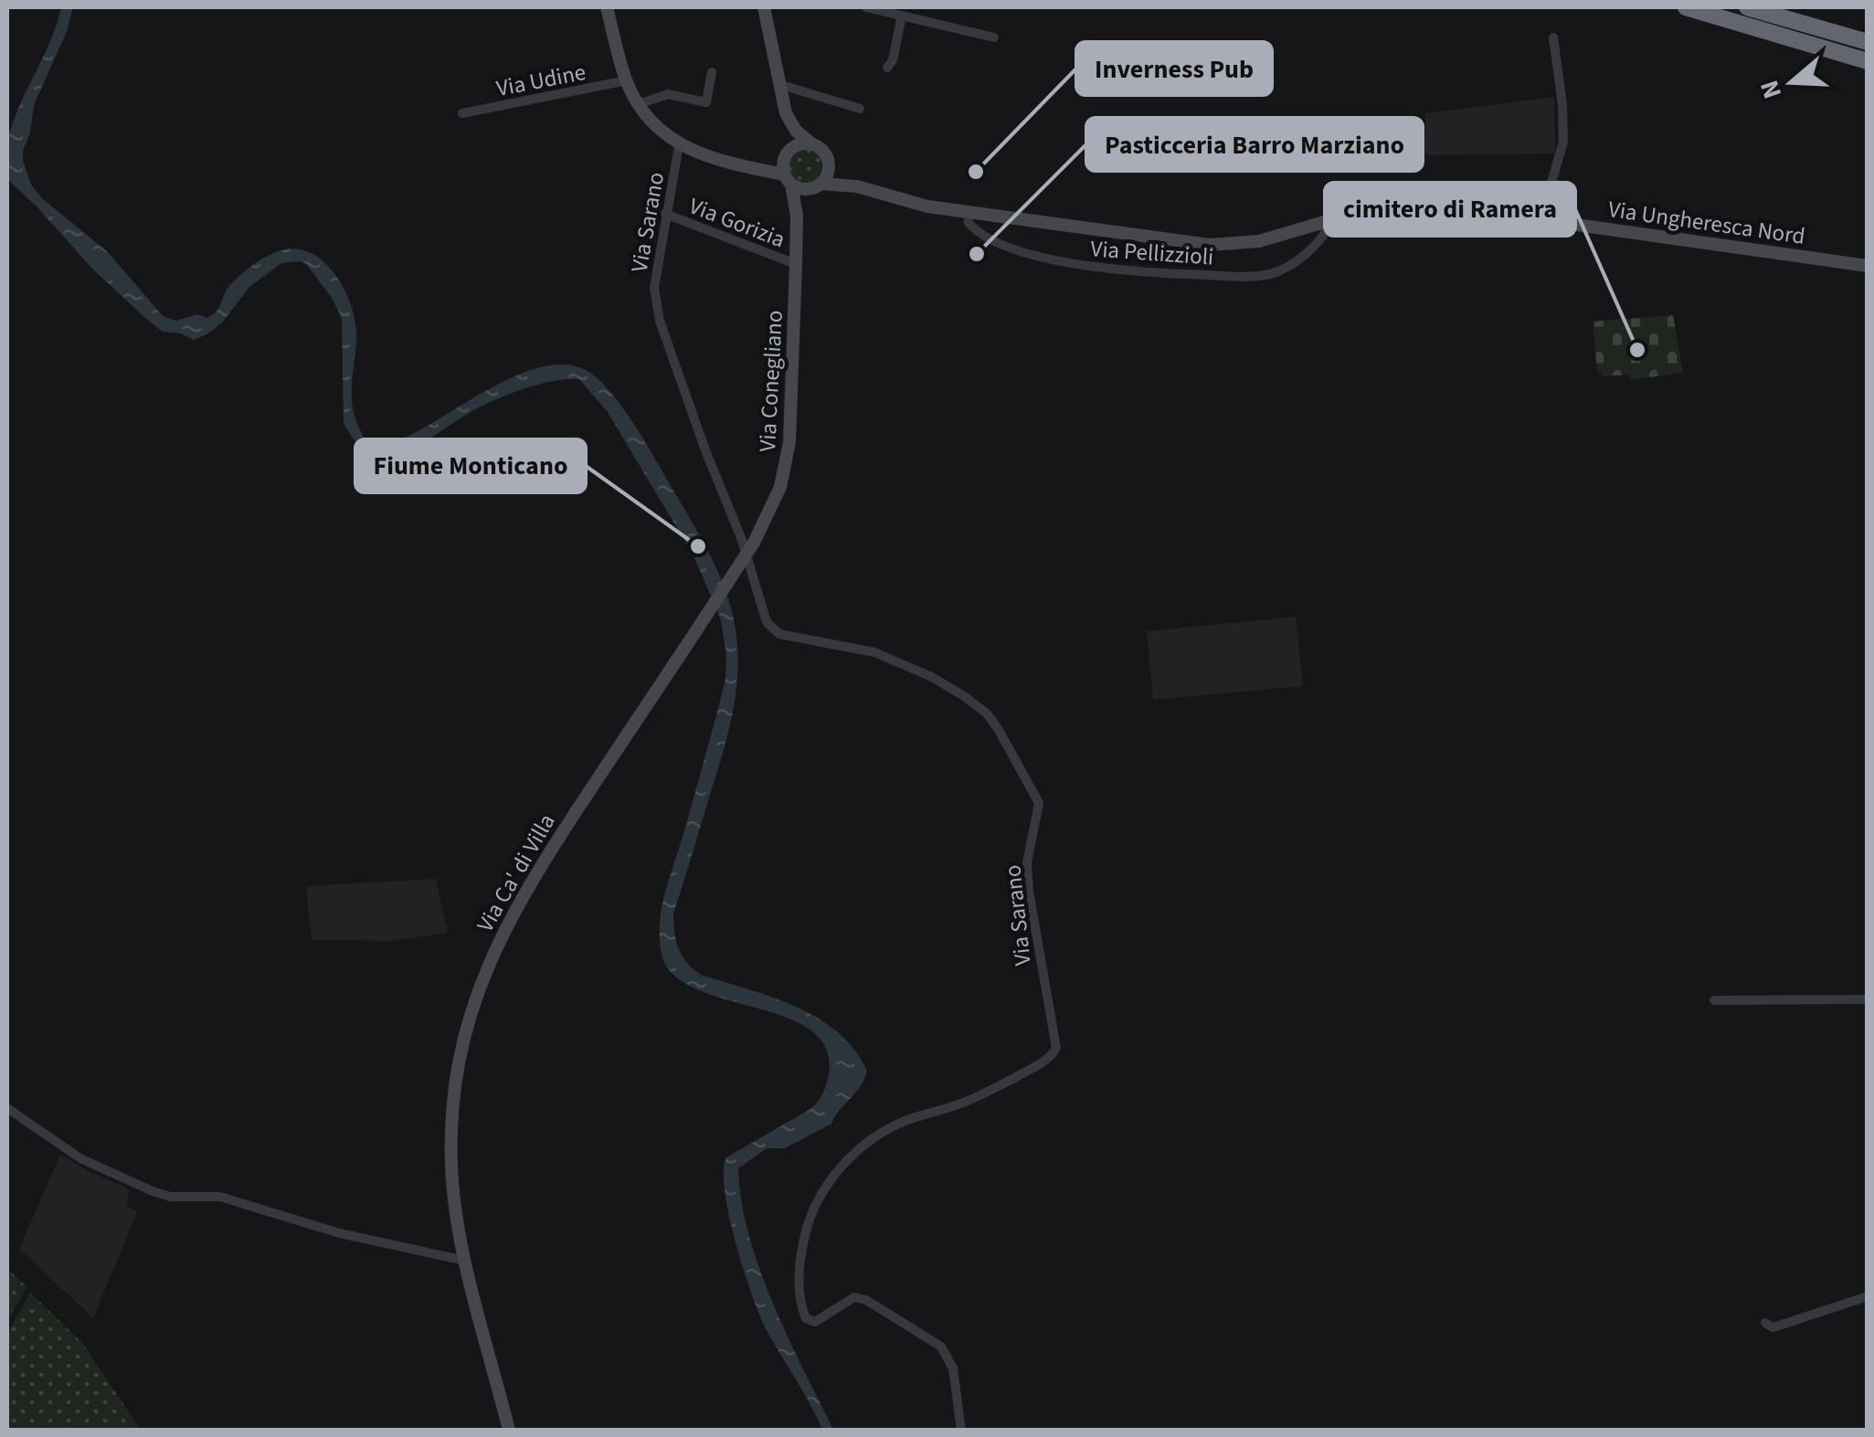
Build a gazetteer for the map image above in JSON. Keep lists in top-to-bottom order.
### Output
{
  "streets": {
    "main road": ["Via Ungheresca Nord", "Via Conegliano", "Via Ca' di Villa"],
    "street": [
      "Via Udine",
      "Via Sarano",
      "Via Gorizia",
      "Via Pellizzioli"
    ]
  },
  "crossings": [
    ["Via Sarano", "Via Gorizia"],
    ["Via Gorizia", "Via Conegliano"],
    ["Via Ungheresca Nord", "Via Pellizzioli"],
    ["Via Ungheresca Nord", "Via Conegliano"],
    ["Via Conegliano", "Via Ca' di Villa"]
  ],
  "places": [
    "Inverness Pub",
    "Pasticceria Barro Marziano",
    "cimitero di Ramera",
    "Fiume Monticano"
  ],
  "north": "left"
}
